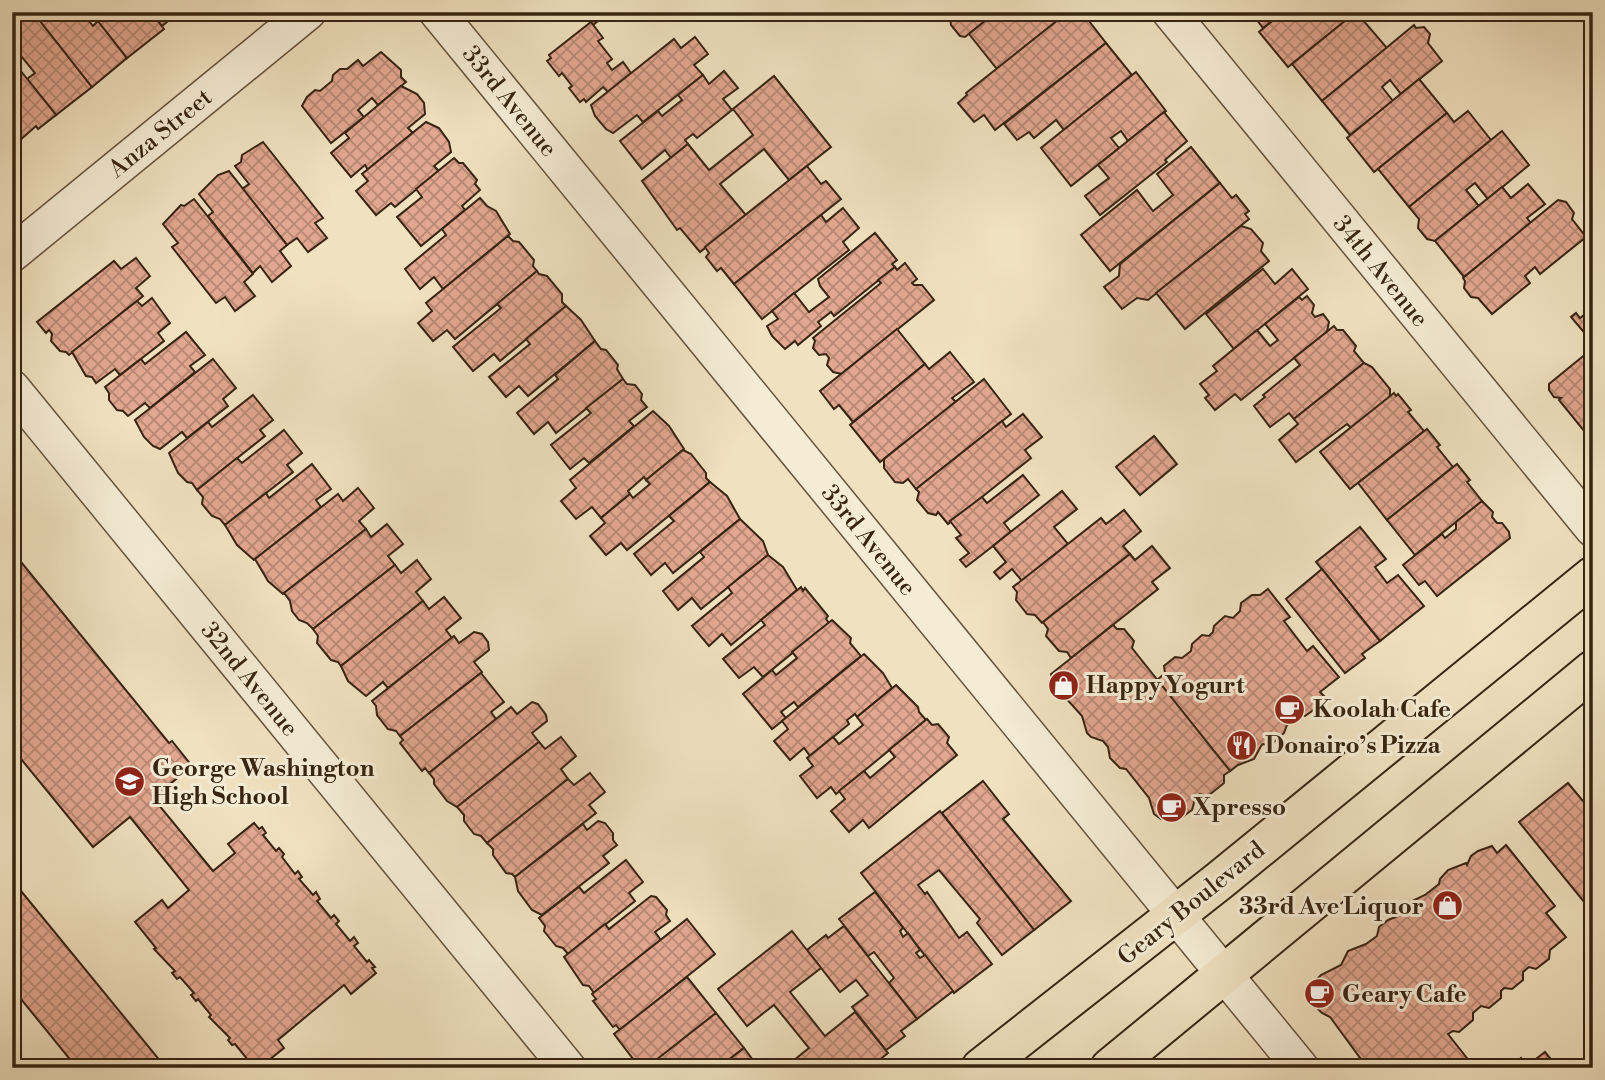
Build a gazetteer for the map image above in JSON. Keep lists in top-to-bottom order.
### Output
{
  "streets": {
    "main road": ["Geary Boulevard"],
    "street": [
      "33rd Avenue",
      "Anza Street",
      "34th Avenue",
      "32nd Avenue"
    ]
  },
  "crossings": [
    ["33rd Avenue", "Geary Boulevard"]
  ],
  "places": {
    "shop": ["Happy Yogurt", "33rd Ave Liquor"],
    "cafe": ["Koolah Cafe", "Xpresso", "Geary Cafe"],
    "restaurant": ["Donairo’s Pizza"],
    "school or university": ["George Washington High School"]
  }
}
